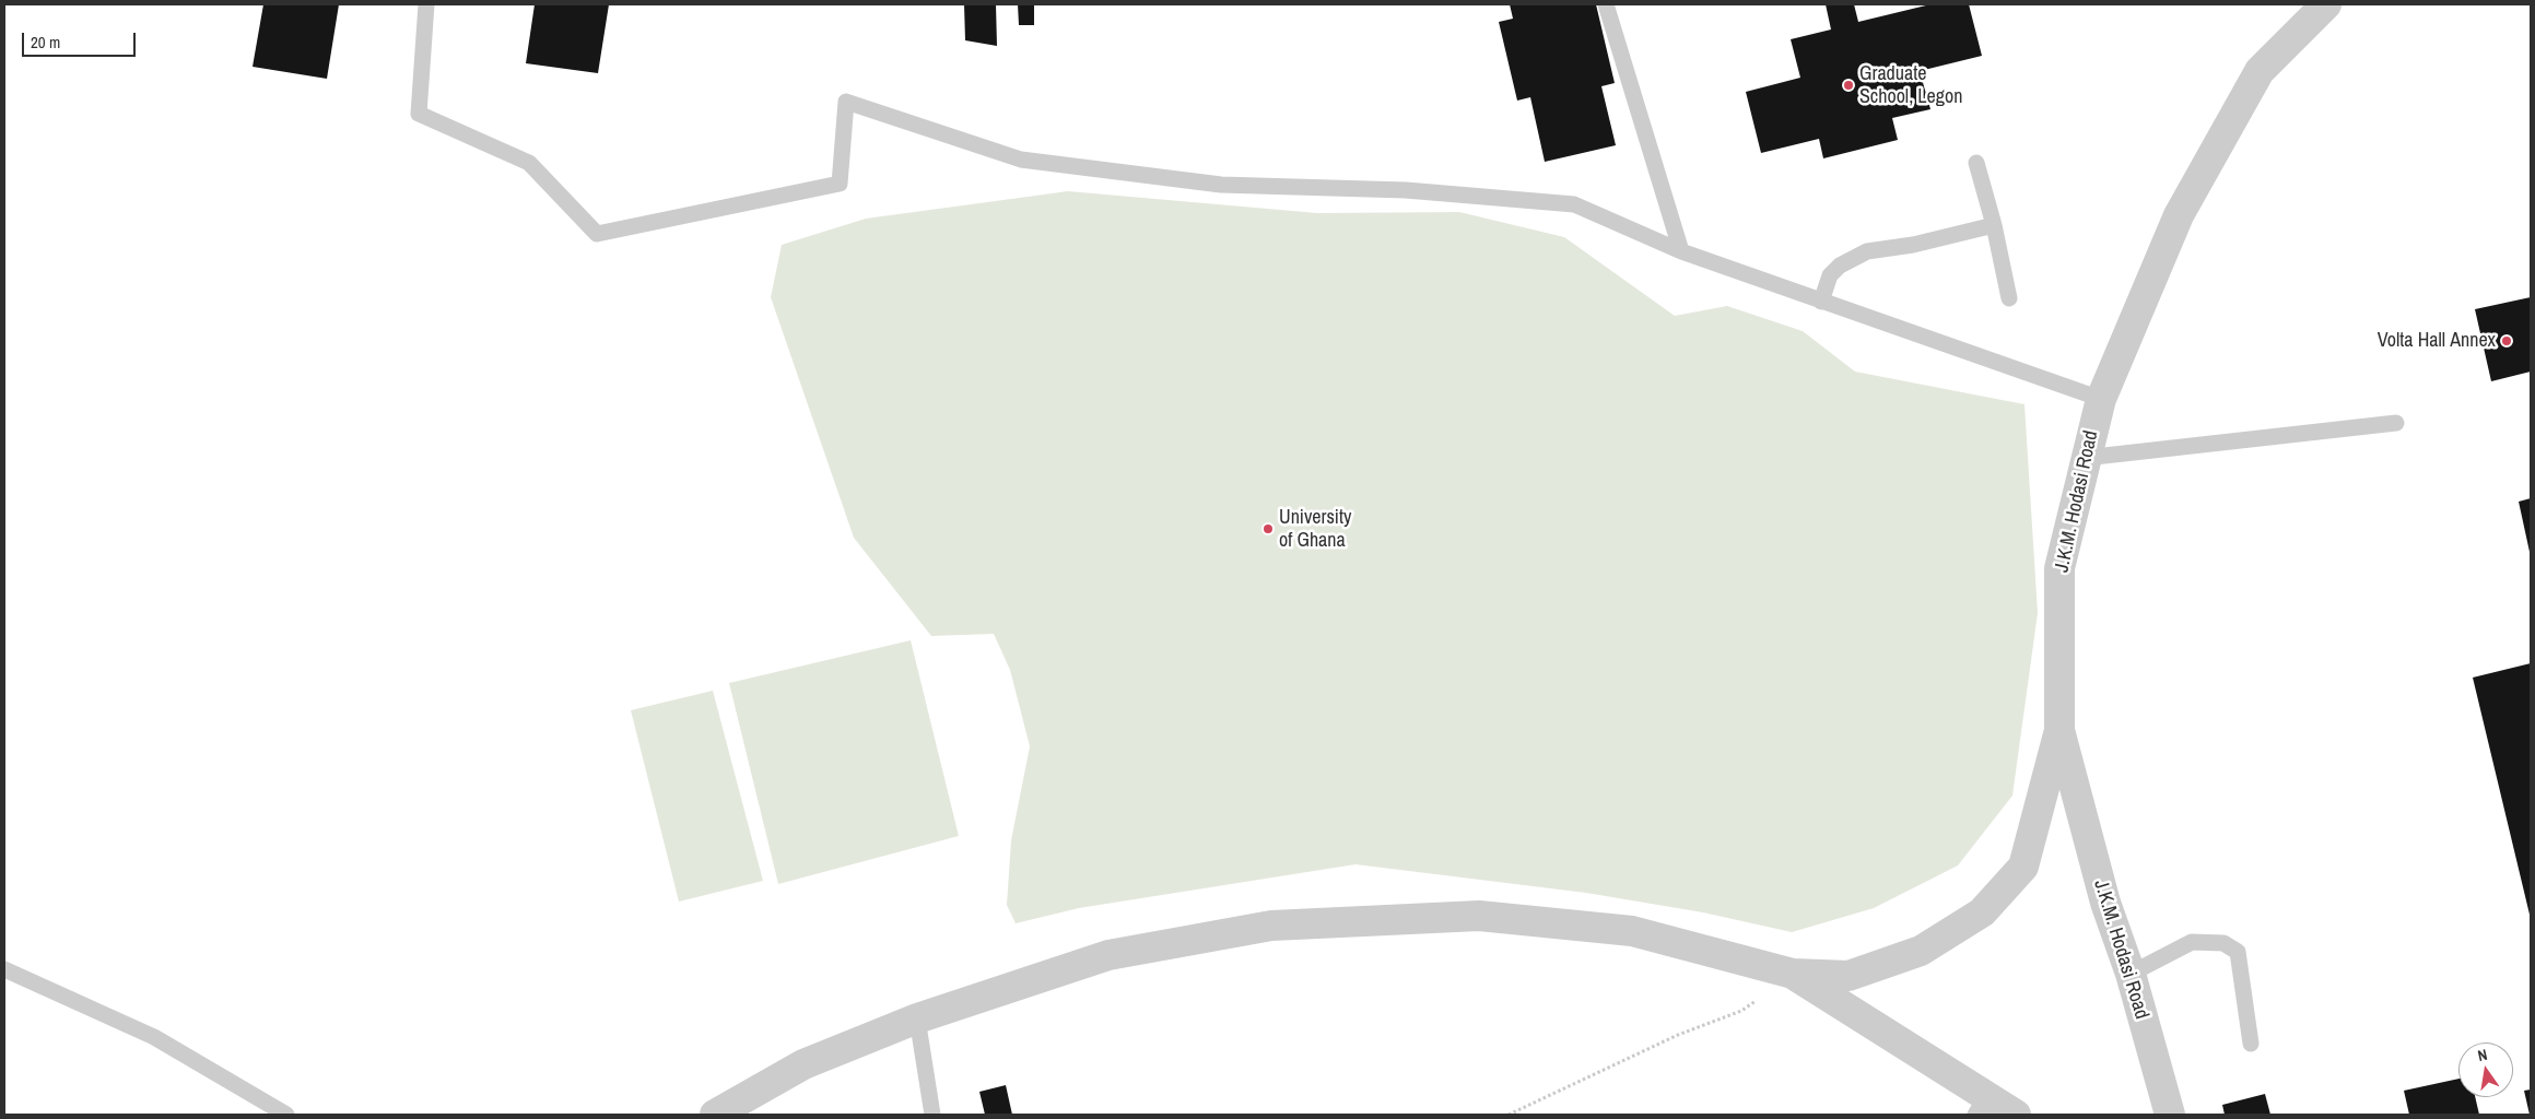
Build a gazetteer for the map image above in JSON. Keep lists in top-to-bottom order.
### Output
{
  "streets": {
    "street": ["J.K.M. Hodasi Road"]
  },
  "places": ["Graduate School, Legon", "Volta Hall Annex", "University of Ghana"],
  "scale_bar": "20 m",
  "north": "top"
}
